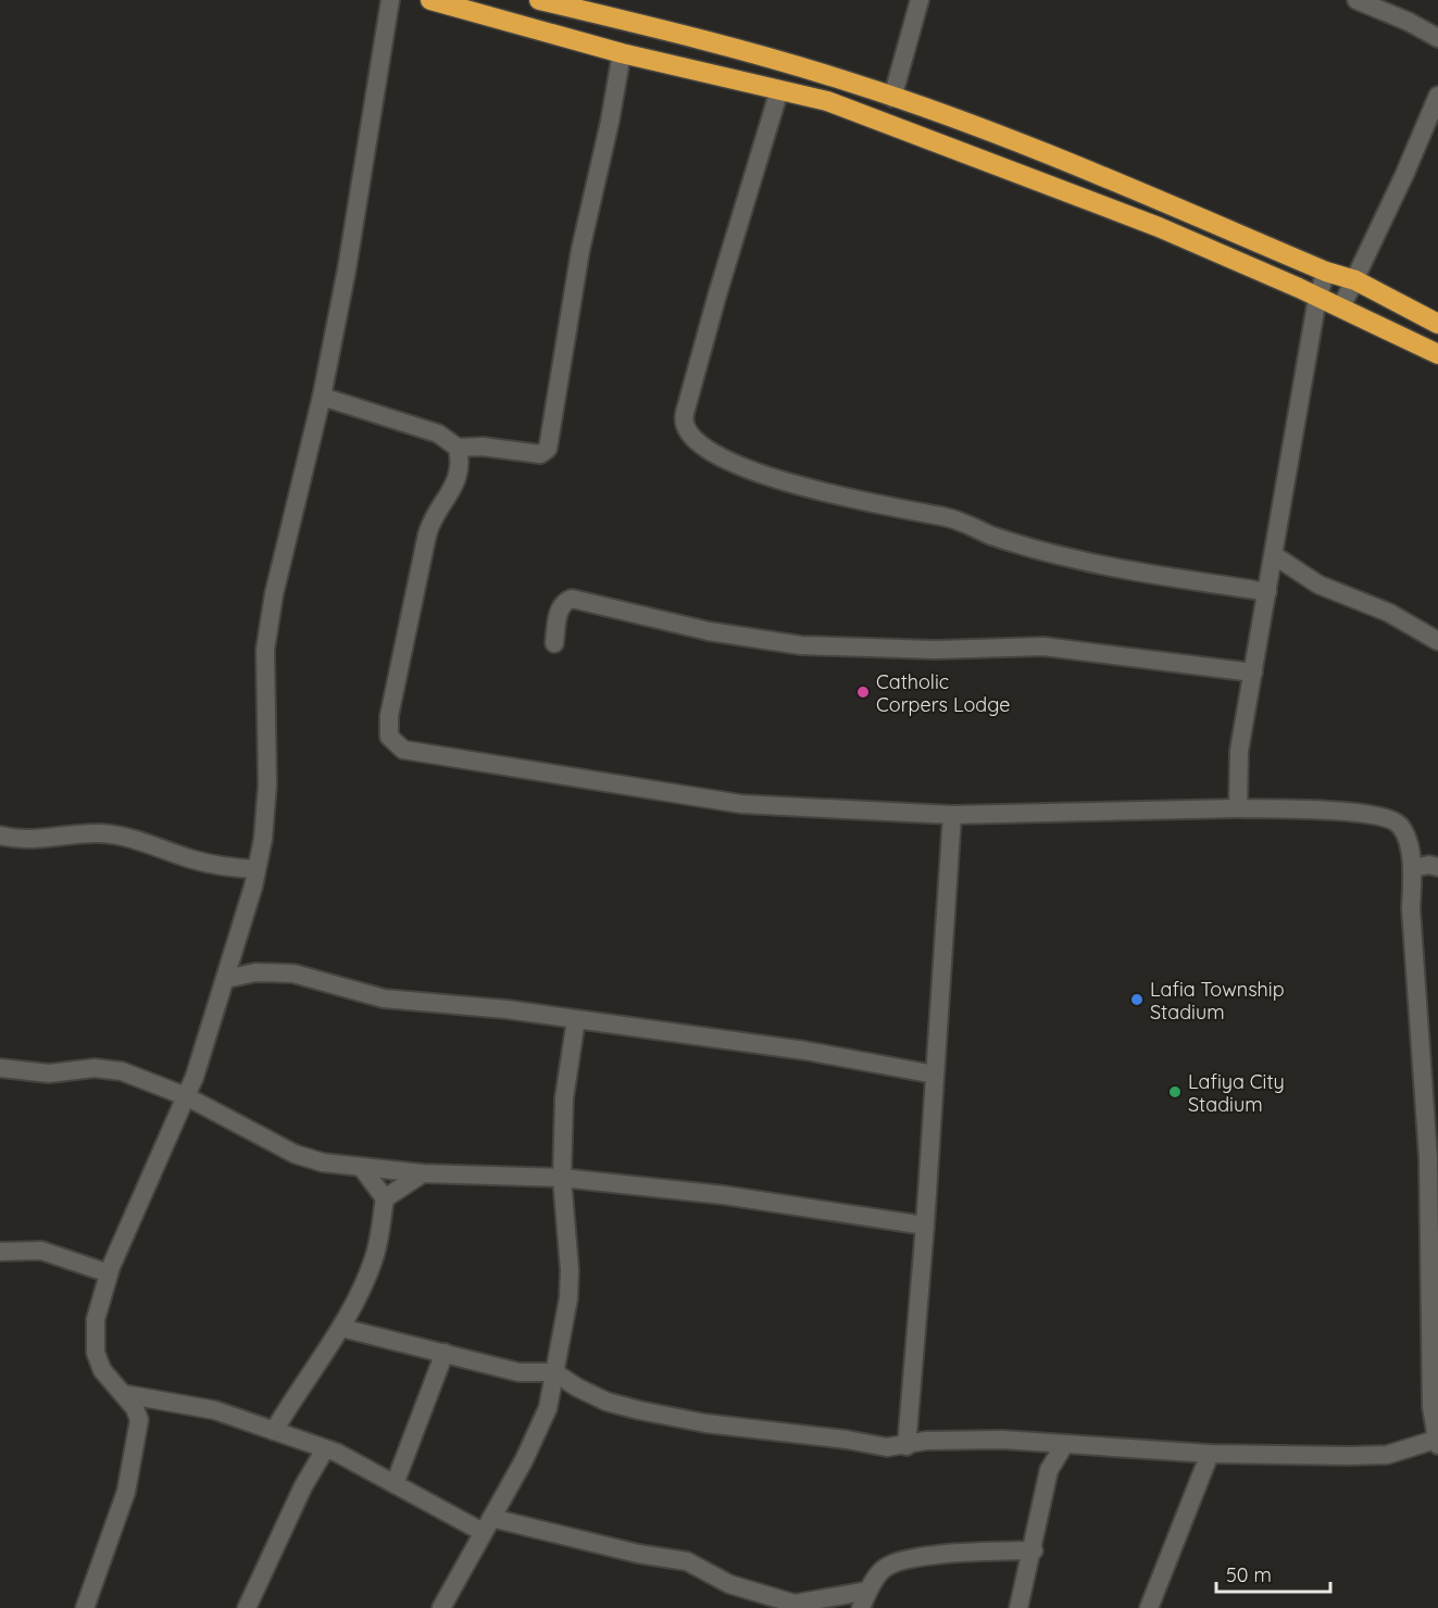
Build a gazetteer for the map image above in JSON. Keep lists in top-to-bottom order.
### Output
{
  "places": ["Catholic Corpers Lodge", "Lafia Township Stadium", "Lafiya City Stadium"],
  "scale_bar": "50 m"
}
